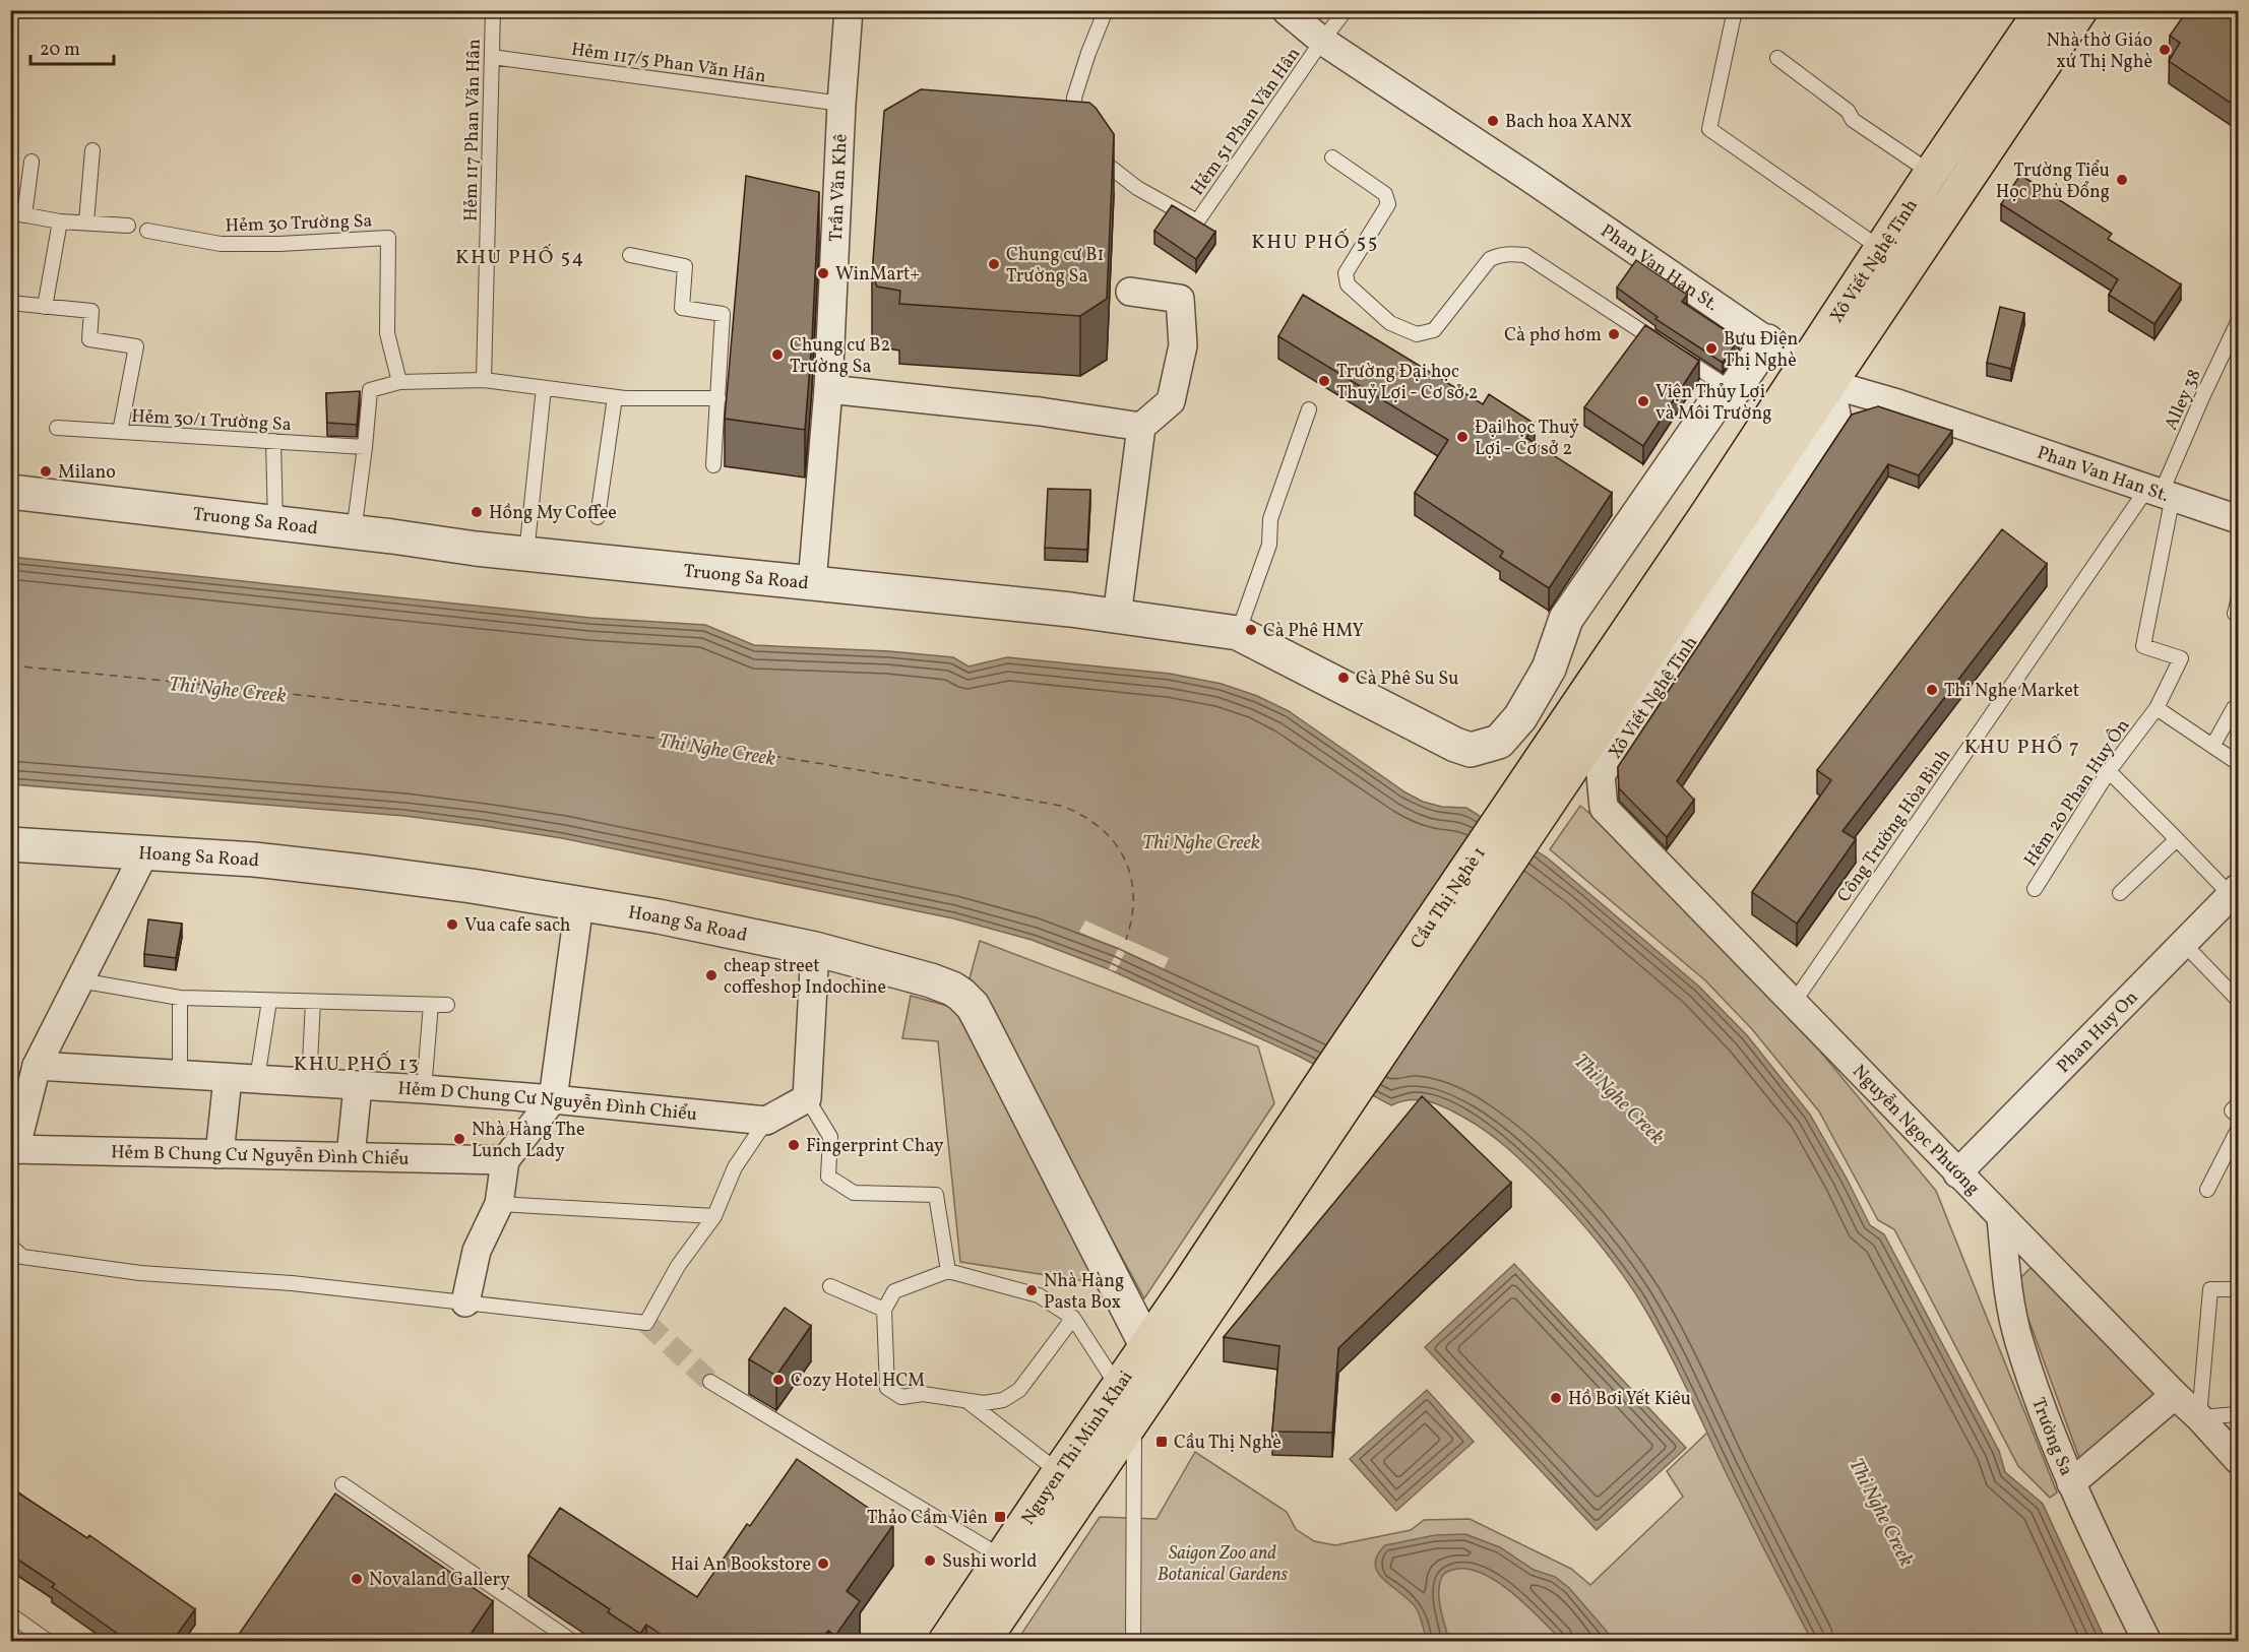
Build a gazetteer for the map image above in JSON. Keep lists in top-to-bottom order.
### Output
{
  "streets": {
    "main road": ["Xô Viết Nghệ Tĩnh", "Cầu Thị Nghè 1", "Nguyen Thi Minh Khai"],
    "street": [
      "Trần Văn Khê",
      "Phan Van Han St.",
      "Truong Sa Road",
      "Hoang Sa Road",
      "Phan Huy On",
      "Hẻm D Chung Cư Nguyễn Ðình Chiểu",
      "Nguyễn Ngọc Phương",
      "Hẻm B Chung Cư Nguyễn Ðình Chiểu",
      "Trường Sa"
    ],
    "lane": [
      "Hẻm 117/5 Phan Văn Hân",
      "Hẻm 51 Phan Văn Hân",
      "Hẻm 117 Phan Văn Hân",
      "Hẻm 30 Trường Sa",
      "Alley 38",
      "Hẻm 30/1 Trường Sa",
      "Hẻm 20 Phan Huy Ôn",
      "Công Trường Hòa Bình"
    ]
  },
  "crossings": [
    ["Hẻm 117/5 Phan Văn Hân", "Hẻm 117 Phan Văn Hân"],
    ["Hẻm 117/5 Phan Văn Hân", "Trần Văn Khê"],
    ["Hẻm 51 Phan Văn Hân", "Phan Van Han St."],
    ["Trần Văn Khê", "Truong Sa Road"],
    ["Xô Viết Nghệ Tĩnh", "Phan Van Han St."],
    ["Xô Viết Nghệ Tĩnh", "Cầu Thị Nghè 1"],
    ["Xô Viết Nghệ Tĩnh", "Nguyễn Ngọc Phương"],
    ["Phan Van Han St.", "Alley 38"],
    ["Phan Van Han St.", "Hẻm 20 Phan Huy Ôn"],
    ["Phan Van Han St.", "Công Trường Hòa Bình"],
    ["Alley 38", "Hẻm 20 Phan Huy Ôn"],
    ["Alley 38", "Công Trường Hòa Bình"],
    ["Hẻm 20 Phan Huy Ôn", "Công Trường Hòa Bình"],
    ["Công Trường Hòa Bình", "Nguyễn Ngọc Phương"],
    ["Hoang Sa Road", "Nguyen Thi Minh Khai"],
    ["Cầu Thị Nghè 1", "Nguyen Thi Minh Khai"],
    ["Phan Huy On", "Nguyễn Ngọc Phương"],
    ["Nguyễn Ngọc Phương", "Trường Sa"]
  ],
  "districts": [
    "KHU PHỐ 55",
    "KHU PHỐ 54",
    "KHU PHỐ 7",
    "KHU PHỐ 13"
  ],
  "water": ["Thi Nghe Creek"],
  "parks": ["Saigon Zoo and Botanical Gardens"],
  "places": {
    "other": [
      "Nhà thờ Giáo xứ Thị Nghè",
      "Bach hoa XANX",
      "Trường Tiểu Học Phù Đổng",
      "Chung cư B1 Trường Sa",
      "WinMart+",
      "Cà phơ hơm",
      "Bưu Điện Thị Nghè",
      "Chung cư B2 Trường Sa",
      "Trường Đại học Thuỷ Lợi - Cơ sở 2",
      "Viện Thủy Lợi và Môi Trường",
      "Đại học Thuỷ Lợi - Cơ sở 2",
      "Milano",
      "Hồng My Coffee",
      "Cà Phê HMY",
      "Cà Phê Su Su",
      "Thi Nghe Market",
      "Vua cafe sach",
      "cheap street coffeshop Indochine",
      "Nhà Hàng The Lunch Lady",
      "Fingerprint Chay",
      "Nhà Hàng Pasta Box",
      "Cozy Hotel HCM",
      "Hồ Bơi Yết Kiêu",
      "Sushi world",
      "Hai An Bookstore",
      "Novaland Gallery"
    ],
    "transit": ["Cầu Thị Nghè", "Thảo Cầm Viên"]
  },
  "scale_bar": "20 m"
}
